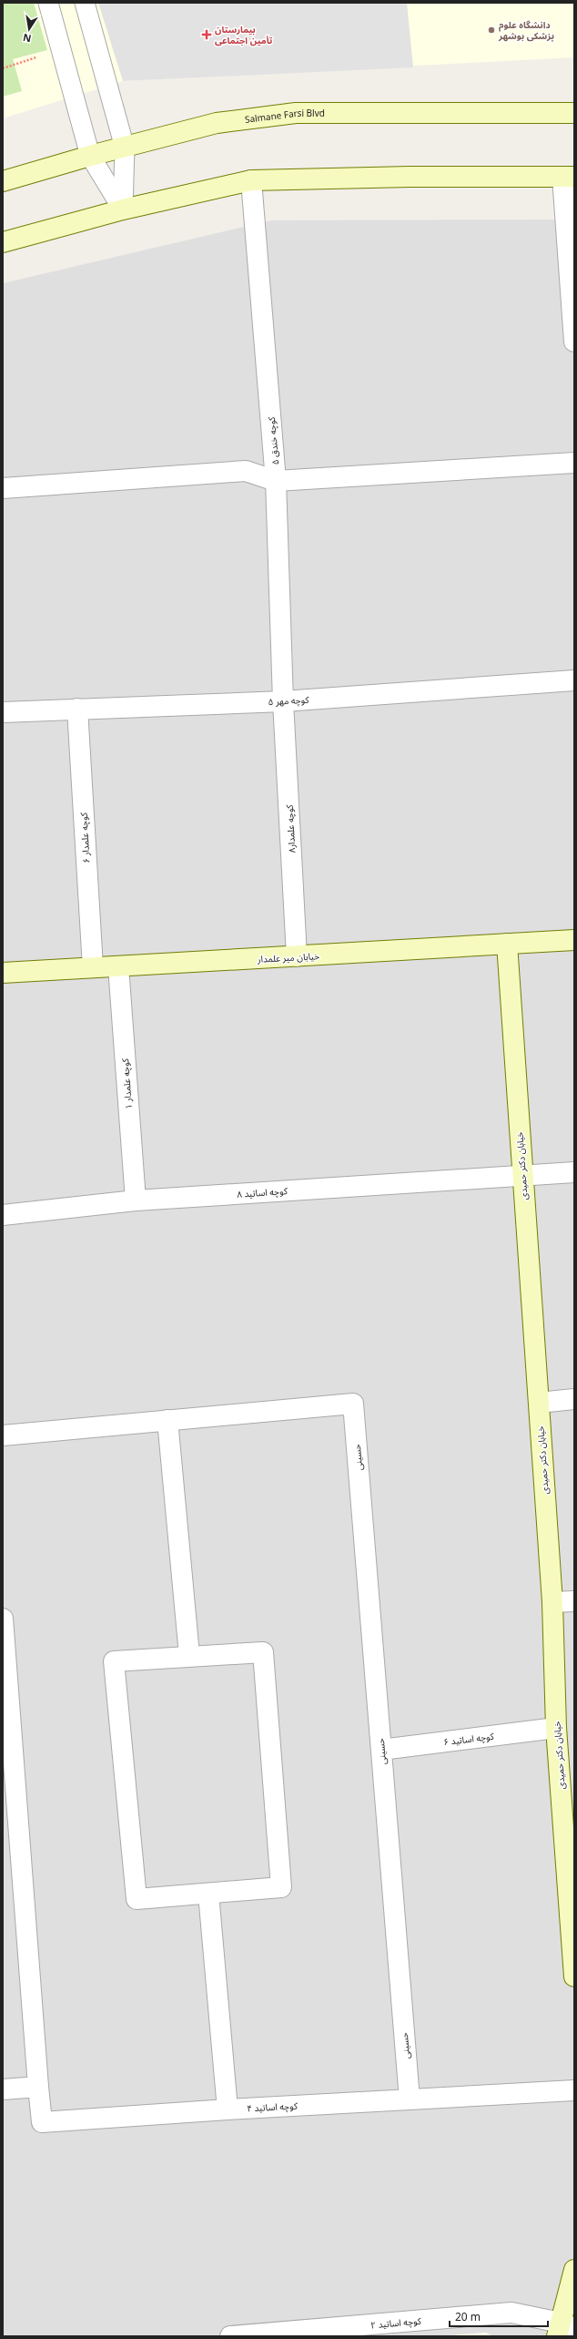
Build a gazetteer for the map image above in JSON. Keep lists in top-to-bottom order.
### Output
{
  "streets": {
    "street": [
      "Salmane Farsi Blvd",
      "کوچه خندق ۵",
      "کوچه مهر ۵",
      "کوچه علمدار۸",
      "کوچه علمدار ۶",
      "خیابان میر علمدار",
      "کوچه علمدار ۱",
      "خیابان دکتر حمیدی",
      "کوچه اساتید ۸",
      "حسینی",
      "کوچه اساتید ۶",
      "کوچه اساتید ۴",
      "کوچه اساتید ۲"
    ]
  },
  "crossings": [
    ["کوچه خندق ۵", "کوچه مهر ۵"],
    ["کوچه خندق ۵", "کوچه علمدار۸"],
    ["کوچه مهر ۵", "کوچه علمدار۸"],
    ["کوچه مهر ۵", "کوچه علمدار ۶"],
    ["کوچه علمدار۸", "خیابان میر علمدار"],
    ["کوچه علمدار ۶", "خیابان میر علمدار"],
    ["خیابان میر علمدار", "کوچه علمدار ۱"],
    ["خیابان میر علمدار", "خیابان دکتر حمیدی"],
    ["کوچه علمدار ۱", "کوچه اساتید ۸"],
    ["خیابان دکتر حمیدی", "کوچه اساتید ۸"],
    ["خیابان دکتر حمیدی", "کوچه اساتید ۶"],
    ["حسینی", "کوچه اساتید ۶"],
    ["حسینی", "کوچه اساتید ۴"]
  ],
  "places": {
    "other": ["دانشگاه علوم پزشکی بوشهر"],
    "health": ["بیمارستان تأمین اجتماعی"]
  },
  "scale_bar": "20 m",
  "north": "bottom"
}
